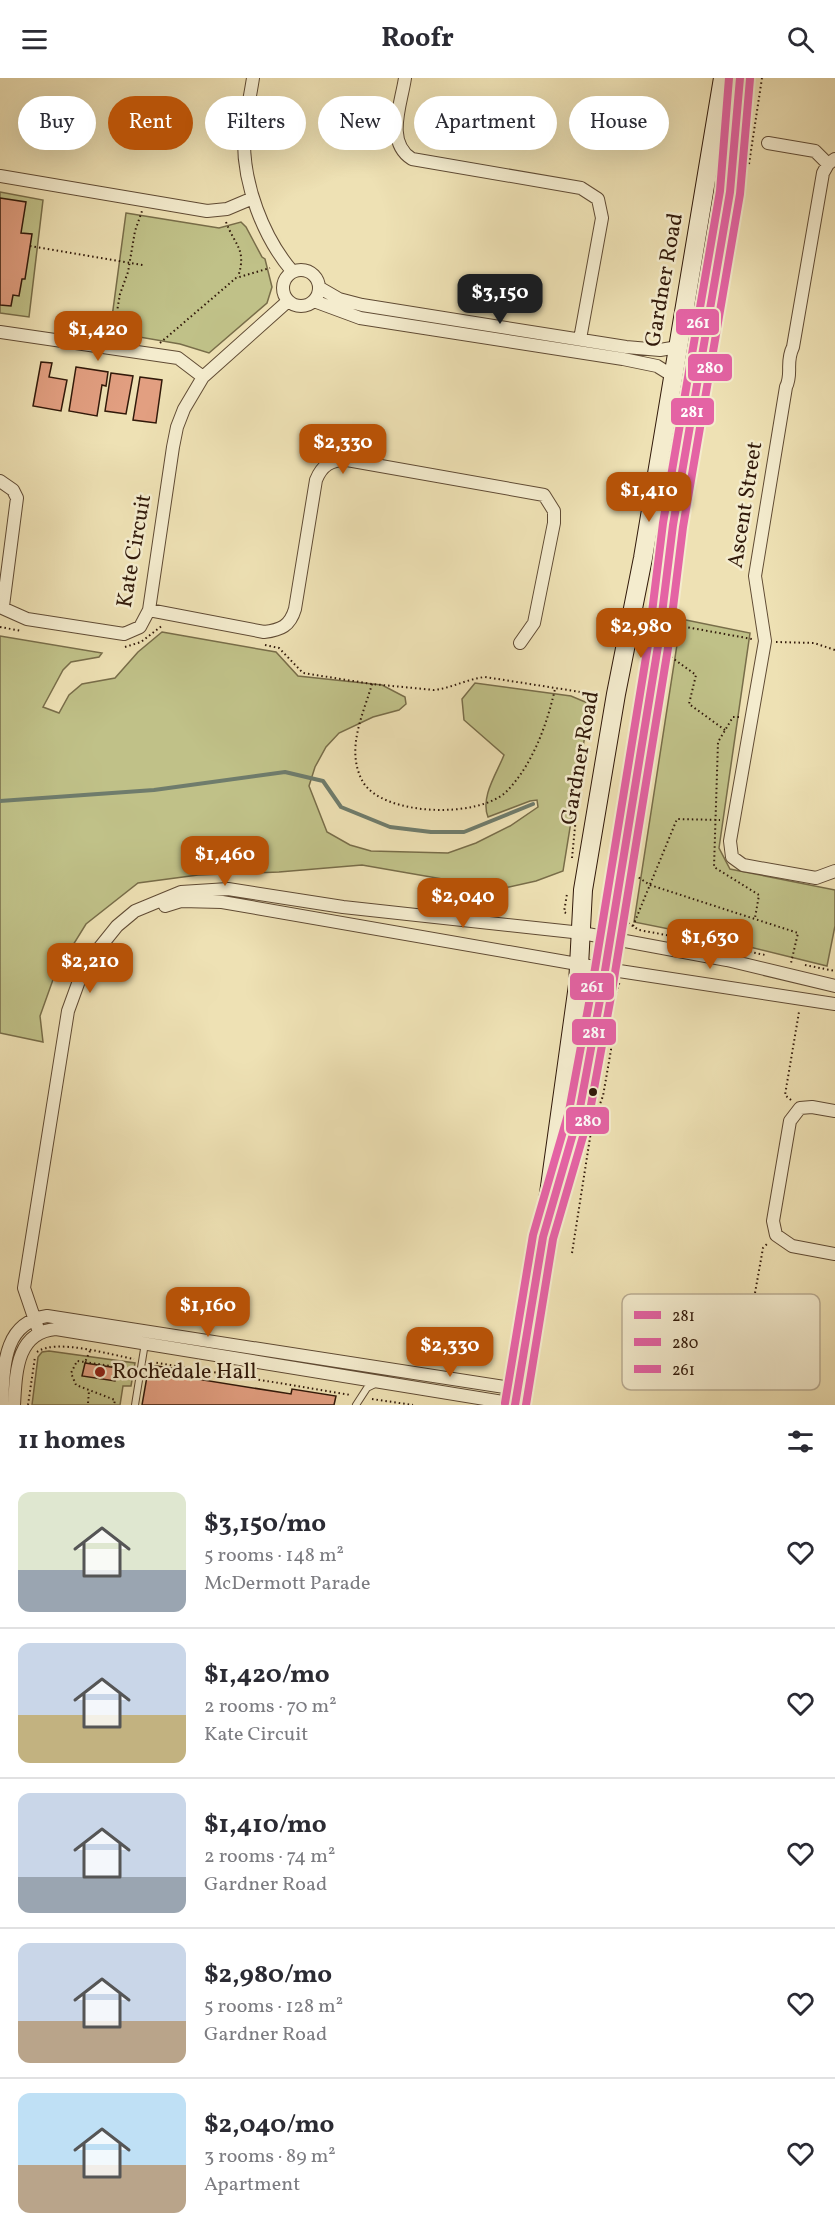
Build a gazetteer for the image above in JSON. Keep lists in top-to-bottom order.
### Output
{
  "streets": {
    "street": ["Gardner Road", "Ascent Street", "Kate Circuit"]
  },
  "places": ["Rochedale Hall"],
  "lines": ["transit line 281", "transit line 261", "transit line 280"],
  "legend": ["281", "280", "261"],
  "page": {
    "header": "Roofr",
    "chip": [
      "Buy",
      "Rent",
      "Filters",
      "New",
      "Apartment",
      "House"
    ],
    "price": [
      "$3,150",
      "$1,420",
      "$2,330",
      "$1,410",
      "$2,980",
      "$1,460",
      "$2,040",
      "$1,630",
      "$2,210",
      "$1,160",
      "$2,330"
    ],
    "heading": "11 homes",
    "list": [
      {
        "name": "$3,150/mo",
        "note": "5 rooms · 148 m² · McDermott Parade"
      },
      {
        "name": "$1,420/mo",
        "note": "2 rooms · 70 m² · Kate Circuit"
      },
      {
        "name": "$1,410/mo",
        "note": "2 rooms · 74 m² · Gardner Road"
      },
      {
        "name": "$2,980/mo",
        "note": "5 rooms · 128 m² · Gardner Road"
      },
      {
        "name": "$2,040/mo",
        "note": "3 rooms · 89 m² · Apartment"
      }
    ]
  }
}
